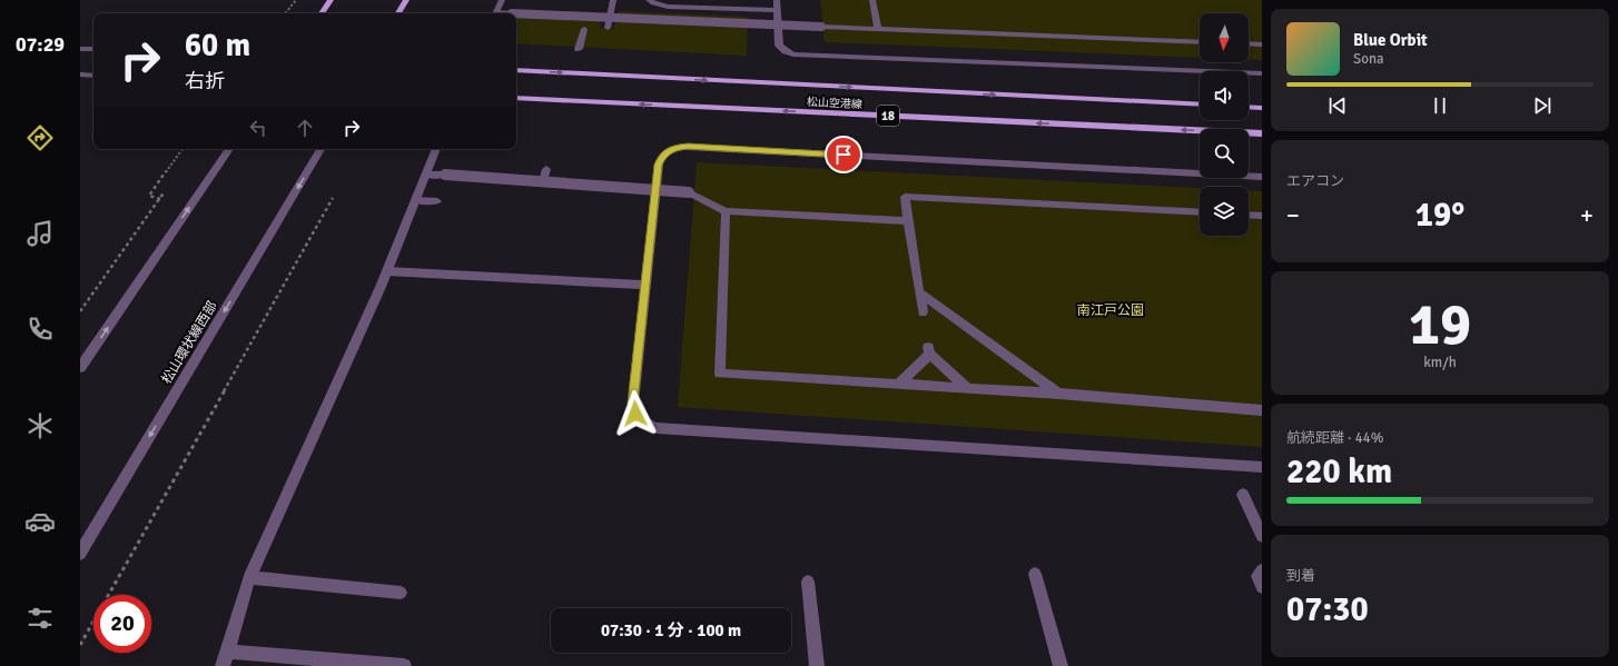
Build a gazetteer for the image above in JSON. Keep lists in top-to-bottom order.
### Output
{
  "streets": {
    "main road": ["松山空港線", "18"],
    "street": ["松山環状線西部"]
  },
  "parks": ["南江戸公園"],
  "north": "bottom",
  "page": {
    "tabs": "07:29",
    "turn": ["60 m", "右折"],
    "song": ["Blue Orbit", "Sona"],
    "tile": [
      "エアコン",
      ["19", "km/h"],
      ["航続距離 · 44%", "220 km"],
      ["到着", "07:30"]
    ],
    "heat": ["−", "19°", "+"],
    "limit": "20",
    "trip": "07:30 · 1 分 · 100 m"
  }
}
